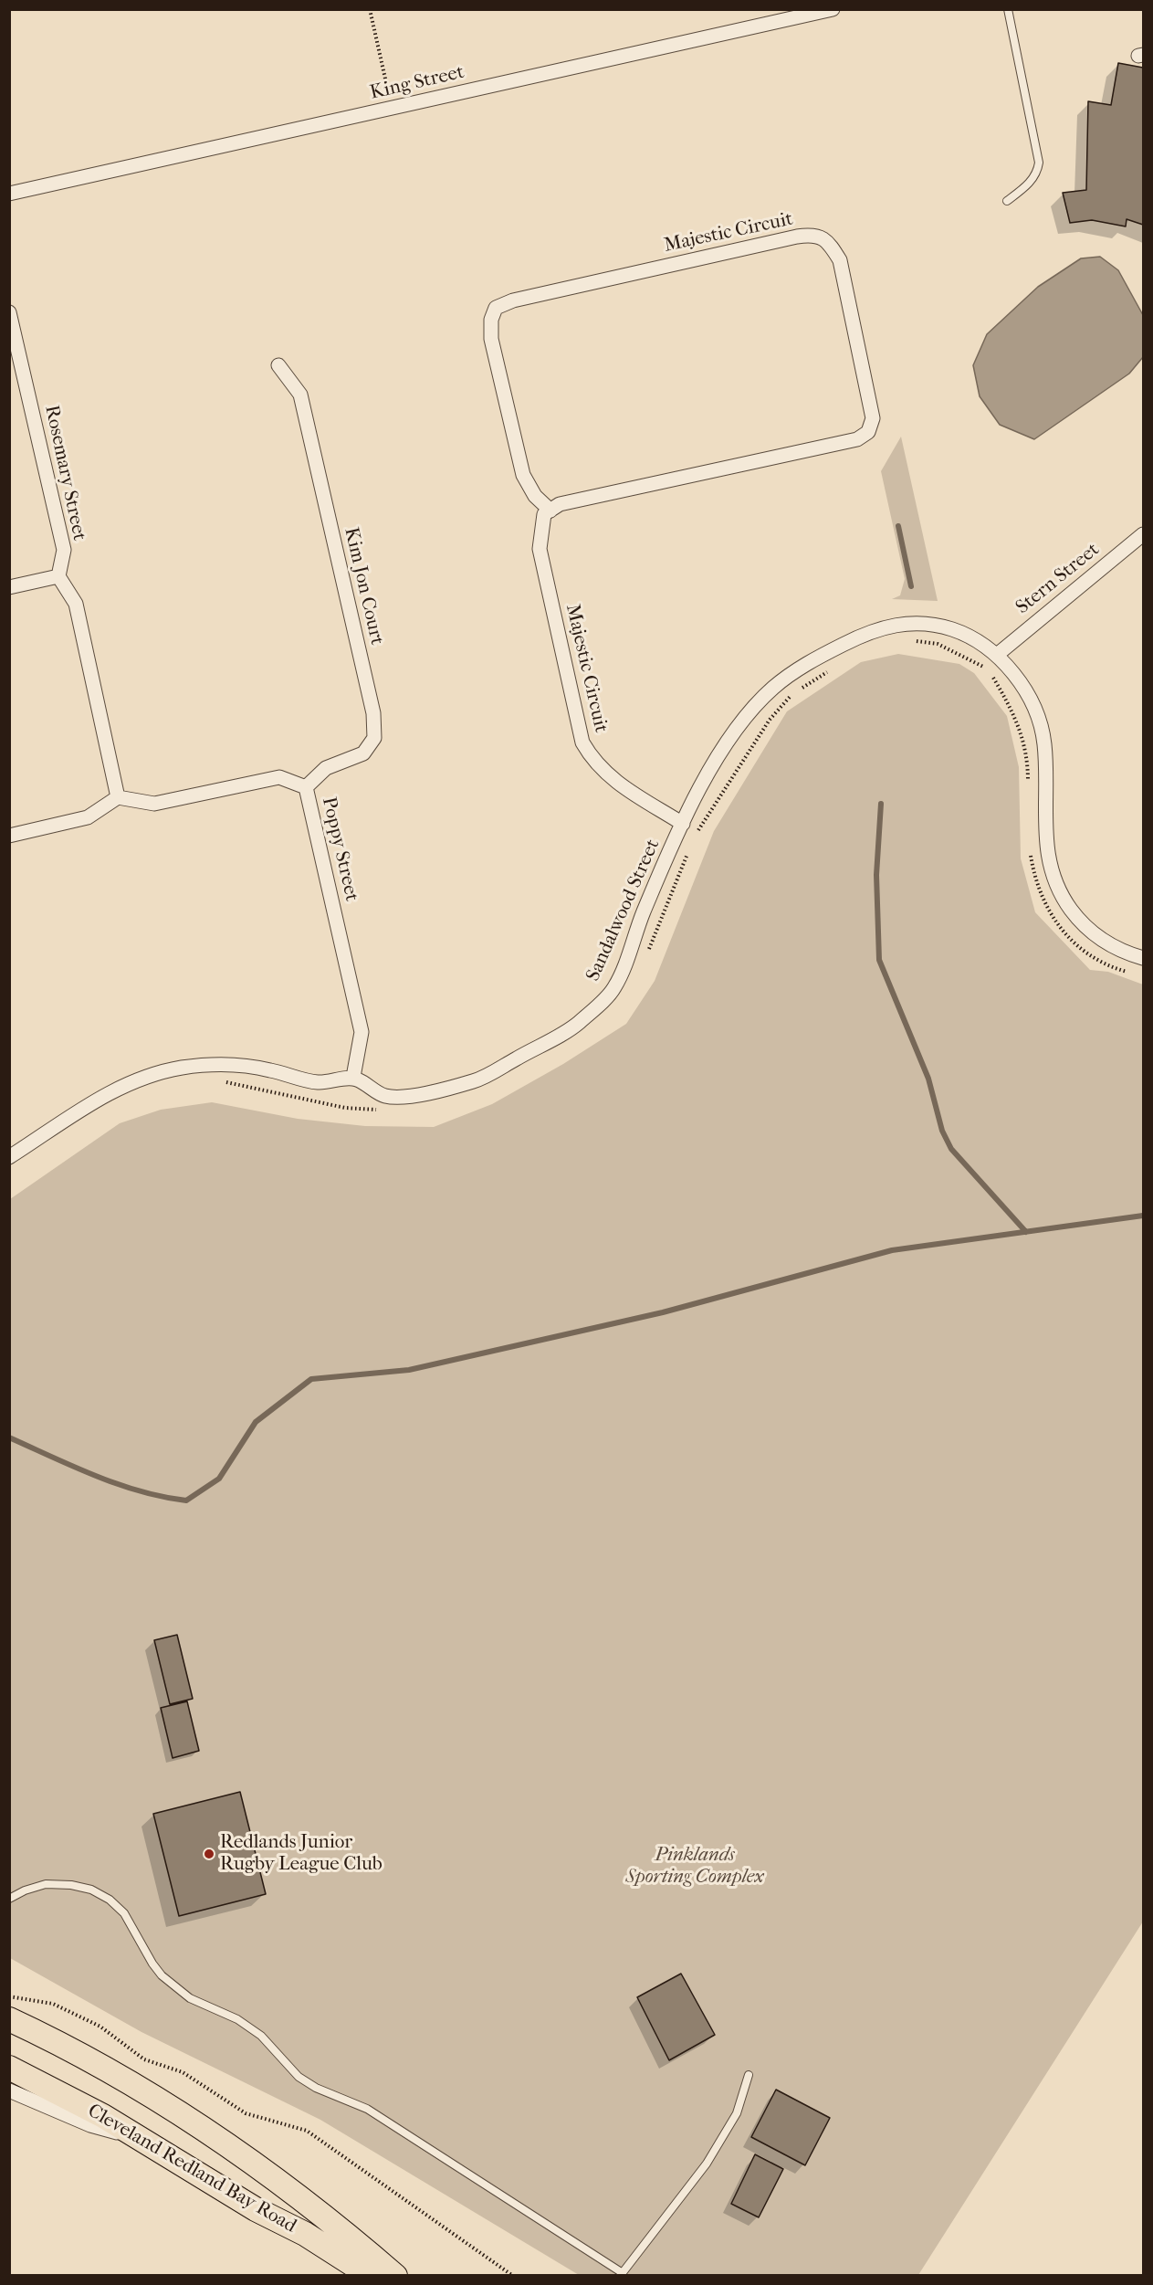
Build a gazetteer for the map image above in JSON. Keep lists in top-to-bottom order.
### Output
{
  "streets": {
    "highway": ["Cleveland Redland Bay Road"],
    "street": [
      "King Street",
      "Majestic Circuit",
      "Rosemary Street",
      "Stern Street",
      "Kim Jon Court",
      "Poppy Street",
      "Sandalwood Street"
    ]
  },
  "crossings": [
    ["Majestic Circuit", "Sandalwood Street"],
    ["Stern Street", "Sandalwood Street"],
    ["Kim Jon Court", "Poppy Street"],
    ["Poppy Street", "Sandalwood Street"]
  ],
  "parks": ["Pinklands Sporting Complex"],
  "places": ["Redlands Junior Rugby League Club"]
}
